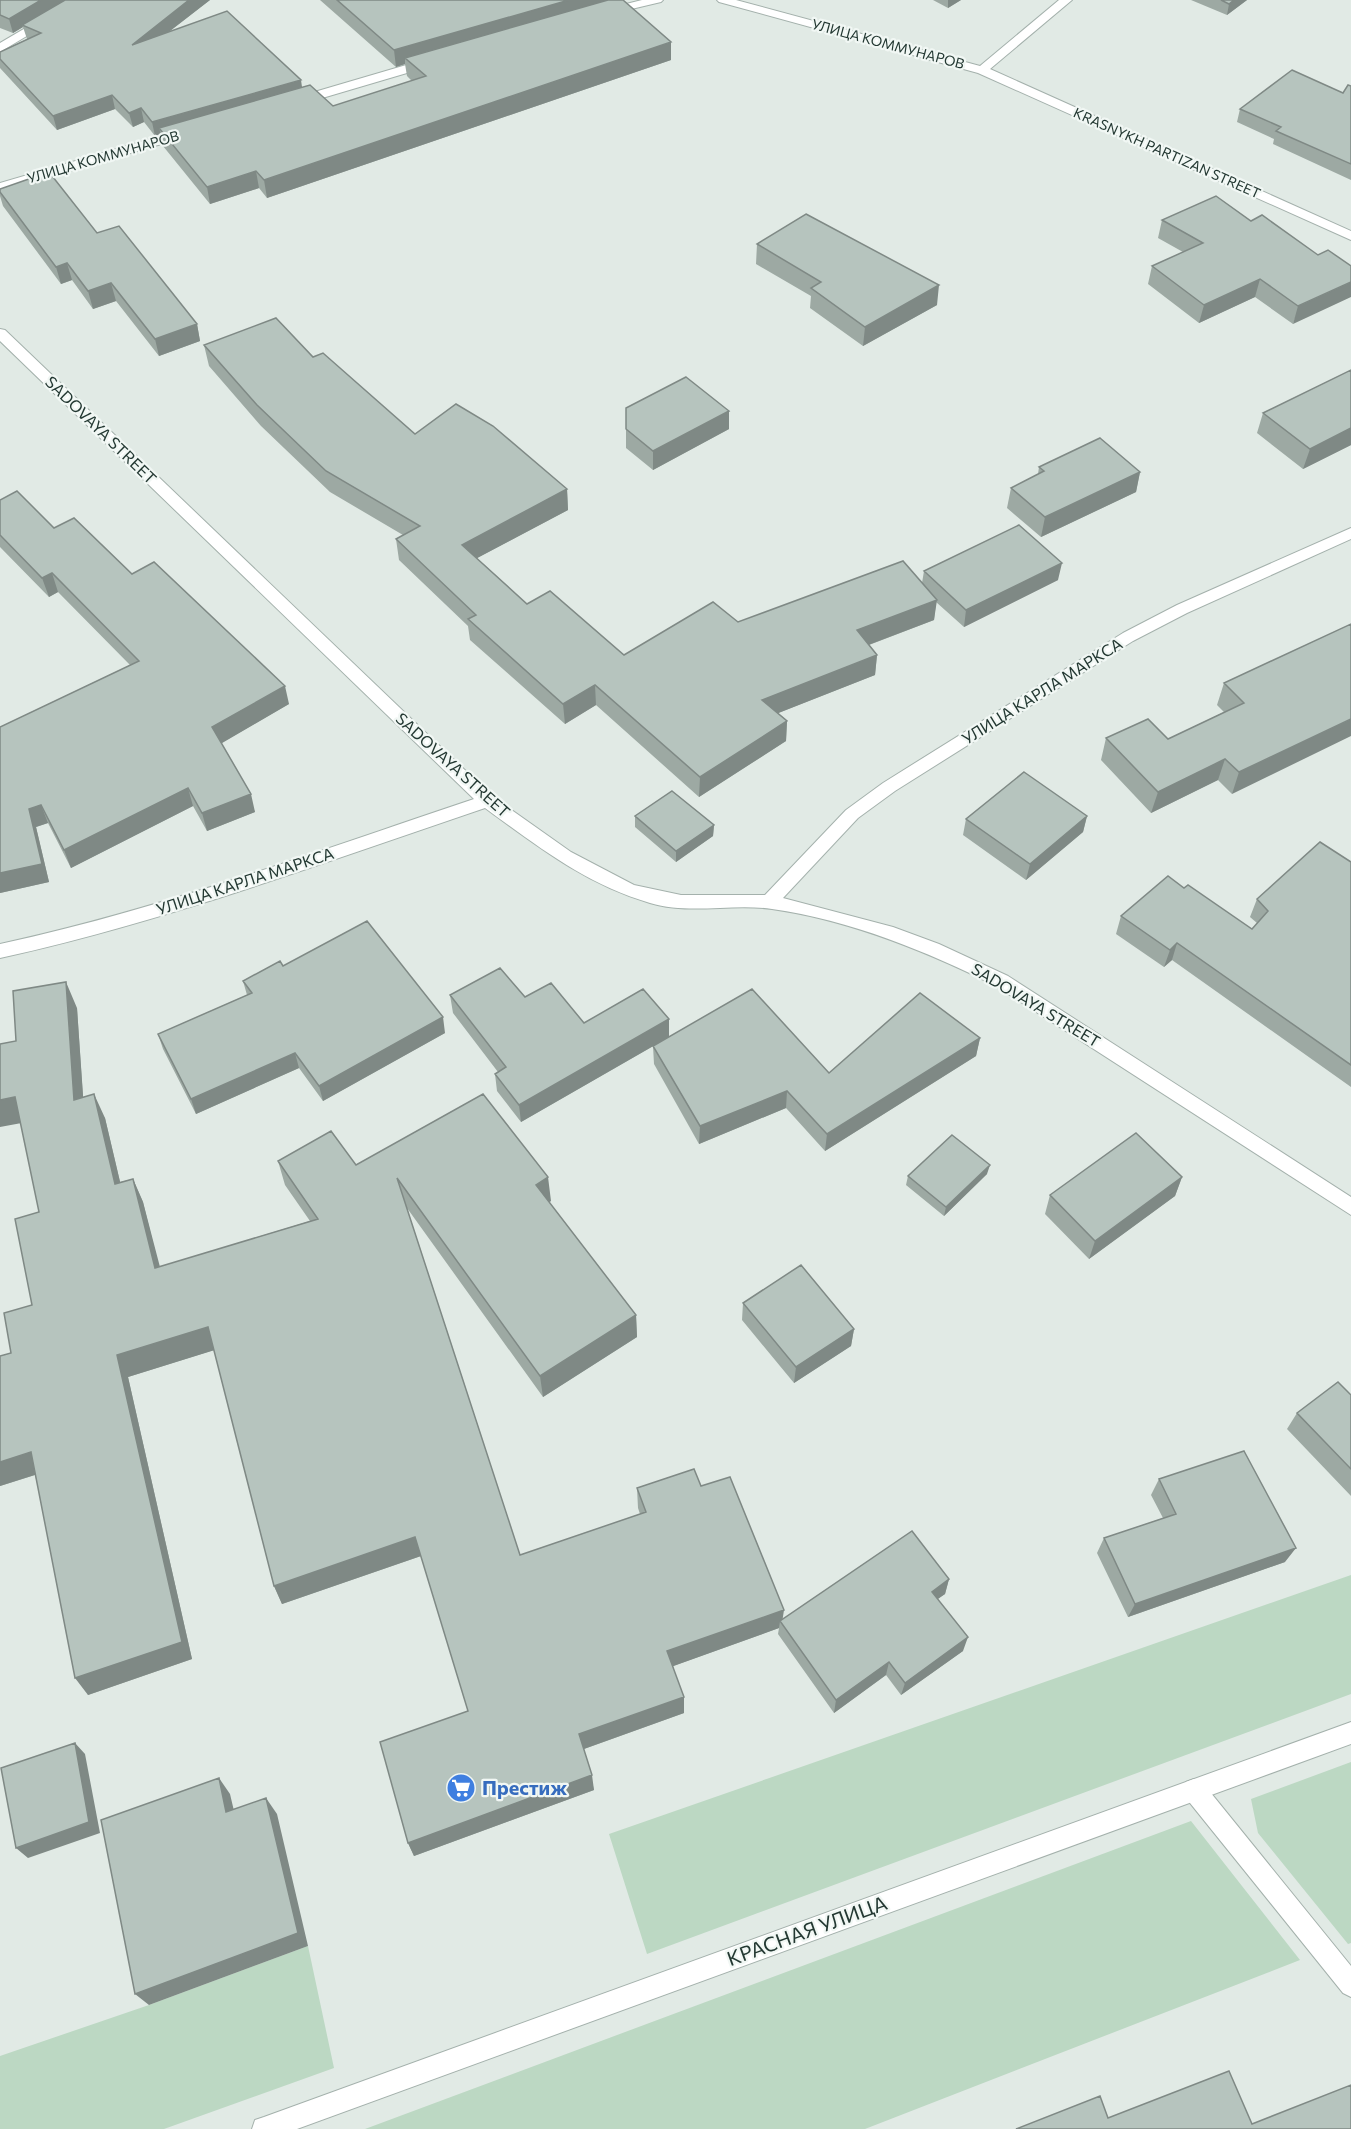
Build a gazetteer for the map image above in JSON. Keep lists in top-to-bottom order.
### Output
{
  "streets": {
    "street": [
      "УЛИЦА КОММУНАРОВ",
      "KRASNYKH PARTIZAN STREET",
      "SADOVAYA STREET",
      "УЛИЦА КАРЛА МАРКСА",
      "КРАСНАЯ УЛИЦА"
    ]
  },
  "crossings": [
    ["УЛИЦА КОММУНАРОВ", "KRASNYKH PARTIZAN STREET"],
    ["SADOVAYA STREET", "УЛИЦА КАРЛА МАРКСА"]
  ],
  "places": {
    "supermarket": ["Престиж"]
  }
}
